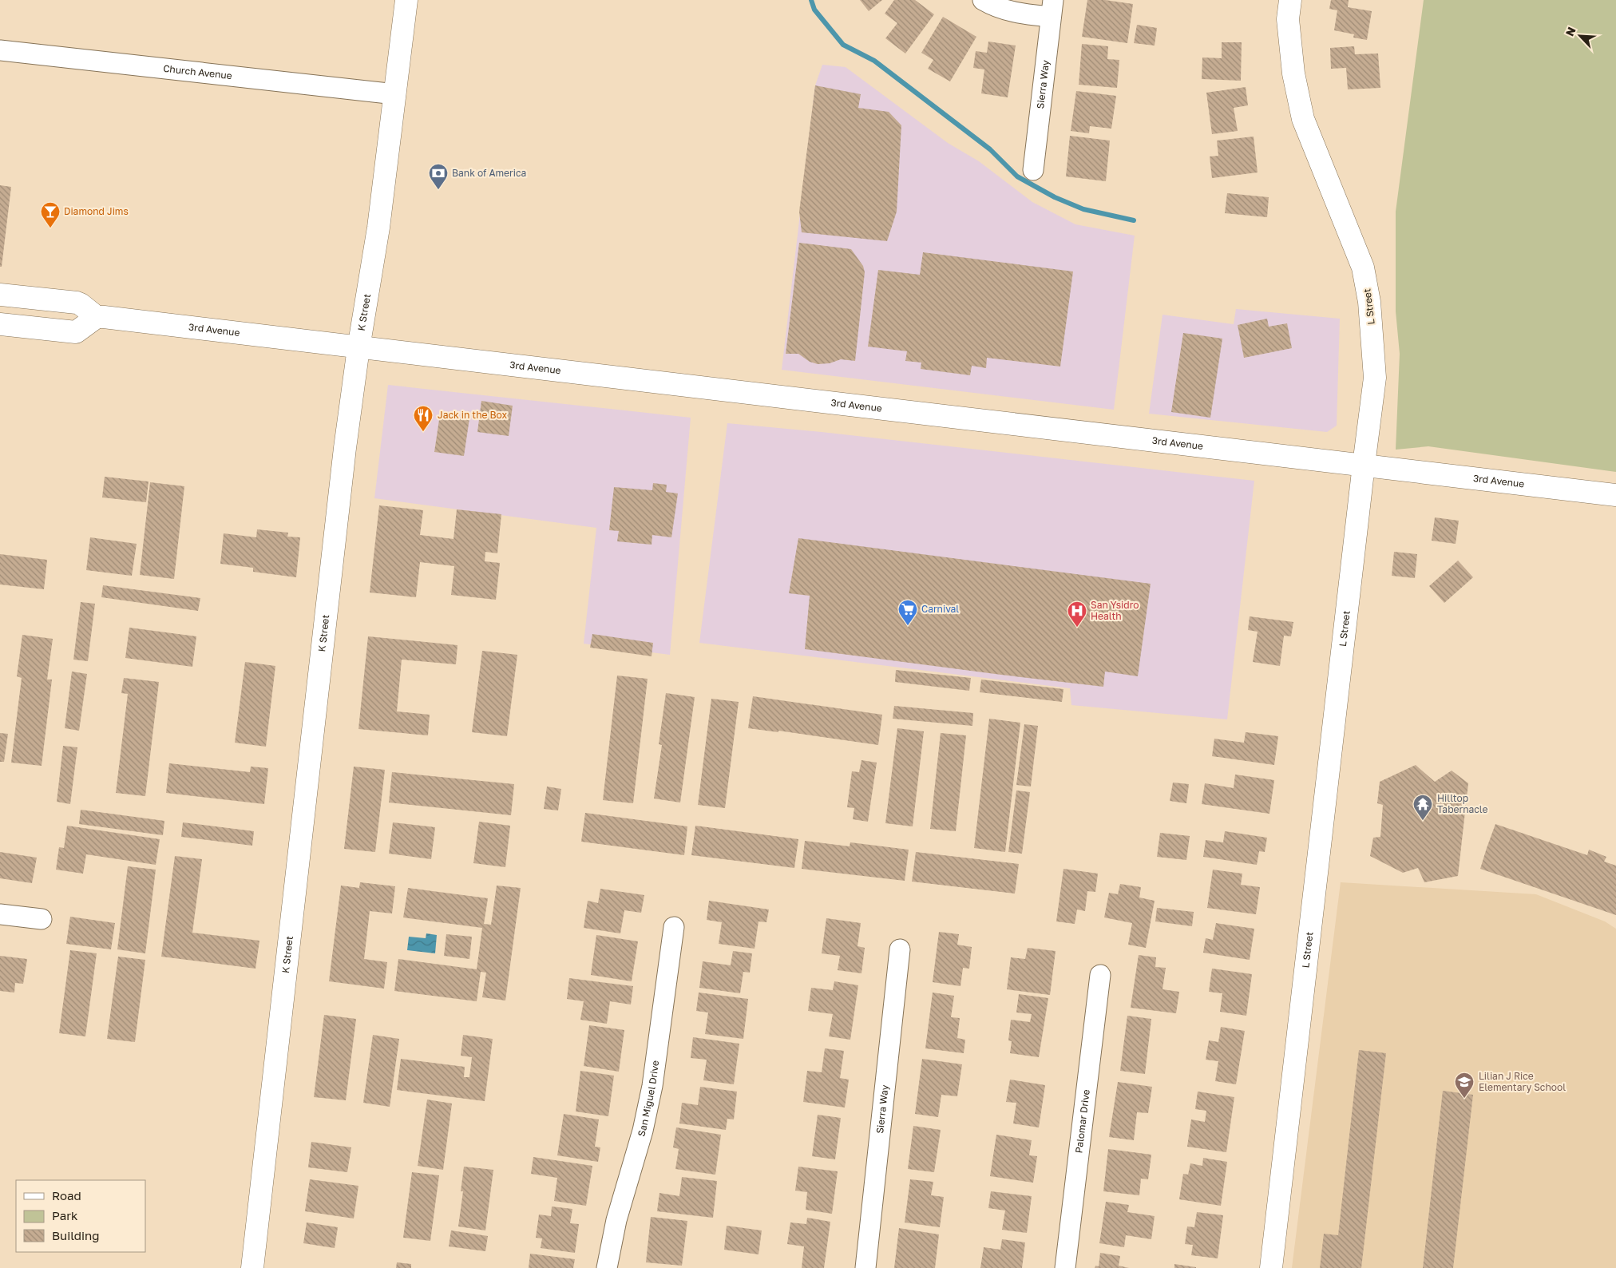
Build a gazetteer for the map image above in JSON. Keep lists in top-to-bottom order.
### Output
{
  "streets": {
    "main road": ["L Street", "K Street", "3rd Avenue"],
    "street": [
      "Church Avenue",
      "Sierra Way",
      "San Miguel Drive",
      "Palomar Drive"
    ]
  },
  "crossings": [
    ["Church Avenue", "K Street"],
    ["L Street", "3rd Avenue"],
    ["K Street", "3rd Avenue"]
  ],
  "places": {
    "bank": ["Bank of America"],
    "bar": ["Diamond Jims"],
    "restaurant": ["Jack in the Box"],
    "supermarket": ["Carnival"],
    "hospital": ["San Ysidro Health"],
    "temple": ["Hilltop Tabernacle"],
    "school or university": ["Lilian J Rice Elementary School"]
  },
  "legend": ["Road", "Park", "Building"],
  "north": "top left"
}
